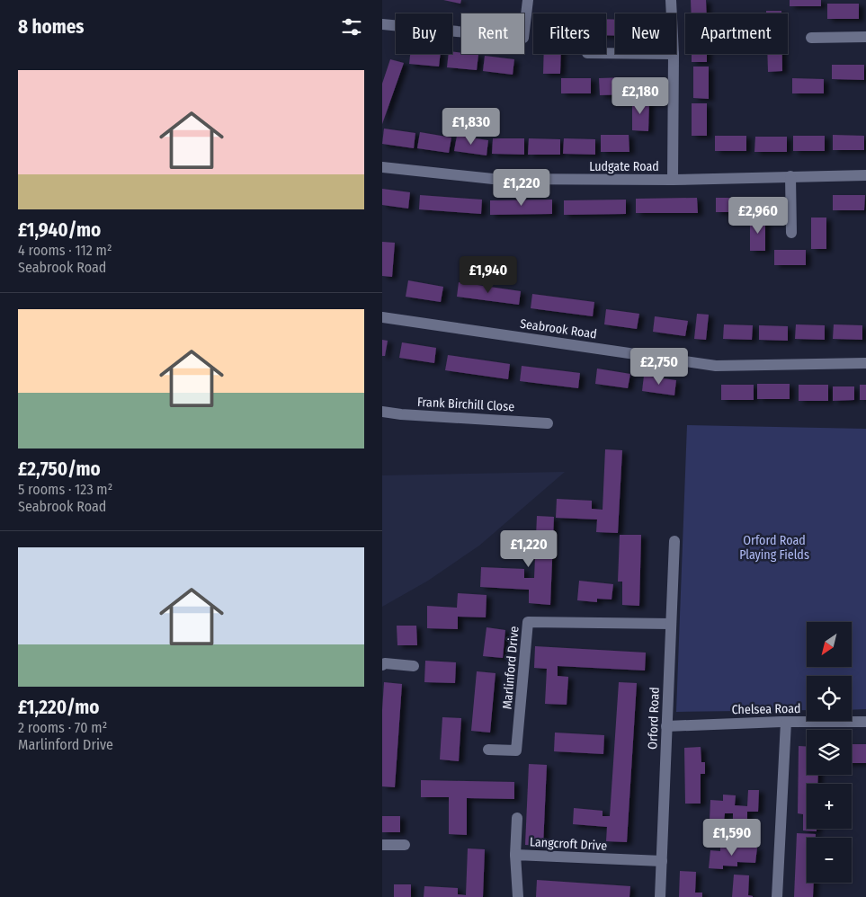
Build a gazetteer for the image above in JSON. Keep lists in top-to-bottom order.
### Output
{
  "streets": {
    "street": [
      "Ludgate Road",
      "Seabrook Road",
      "Frank Birchill Close",
      "Marlinford Drive",
      "Chelsea Road",
      "Orford Road",
      "Langcroft Drive"
    ]
  },
  "crossings": [
    ["Marlinford Drive", "Orford Road"],
    ["Chelsea Road", "Orford Road"],
    ["Orford Road", "Langcroft Drive"]
  ],
  "parks": ["Orford Road Playing Fields"],
  "north": "bottom left",
  "page": {
    "heading": "8 homes",
    "chip": [
      "Buy",
      "Rent",
      "Filters",
      "New",
      "Apartment"
    ],
    "list": [
      {
        "name": "£1,940/mo",
        "note": "4 rooms · 112 m² · Seabrook Road"
      },
      {
        "name": "£2,750/mo",
        "note": "5 rooms · 123 m² · Seabrook Road"
      },
      {
        "name": "£1,220/mo",
        "note": "2 rooms · 70 m² · Marlinford Drive"
      }
    ],
    "price": [
      "£2,180",
      "£1,830",
      "£1,220",
      "£2,960",
      "£1,940",
      "£2,750",
      "£1,220",
      "£1,590"
    ],
    "map_buttons": ["+", "−"]
  }
}
